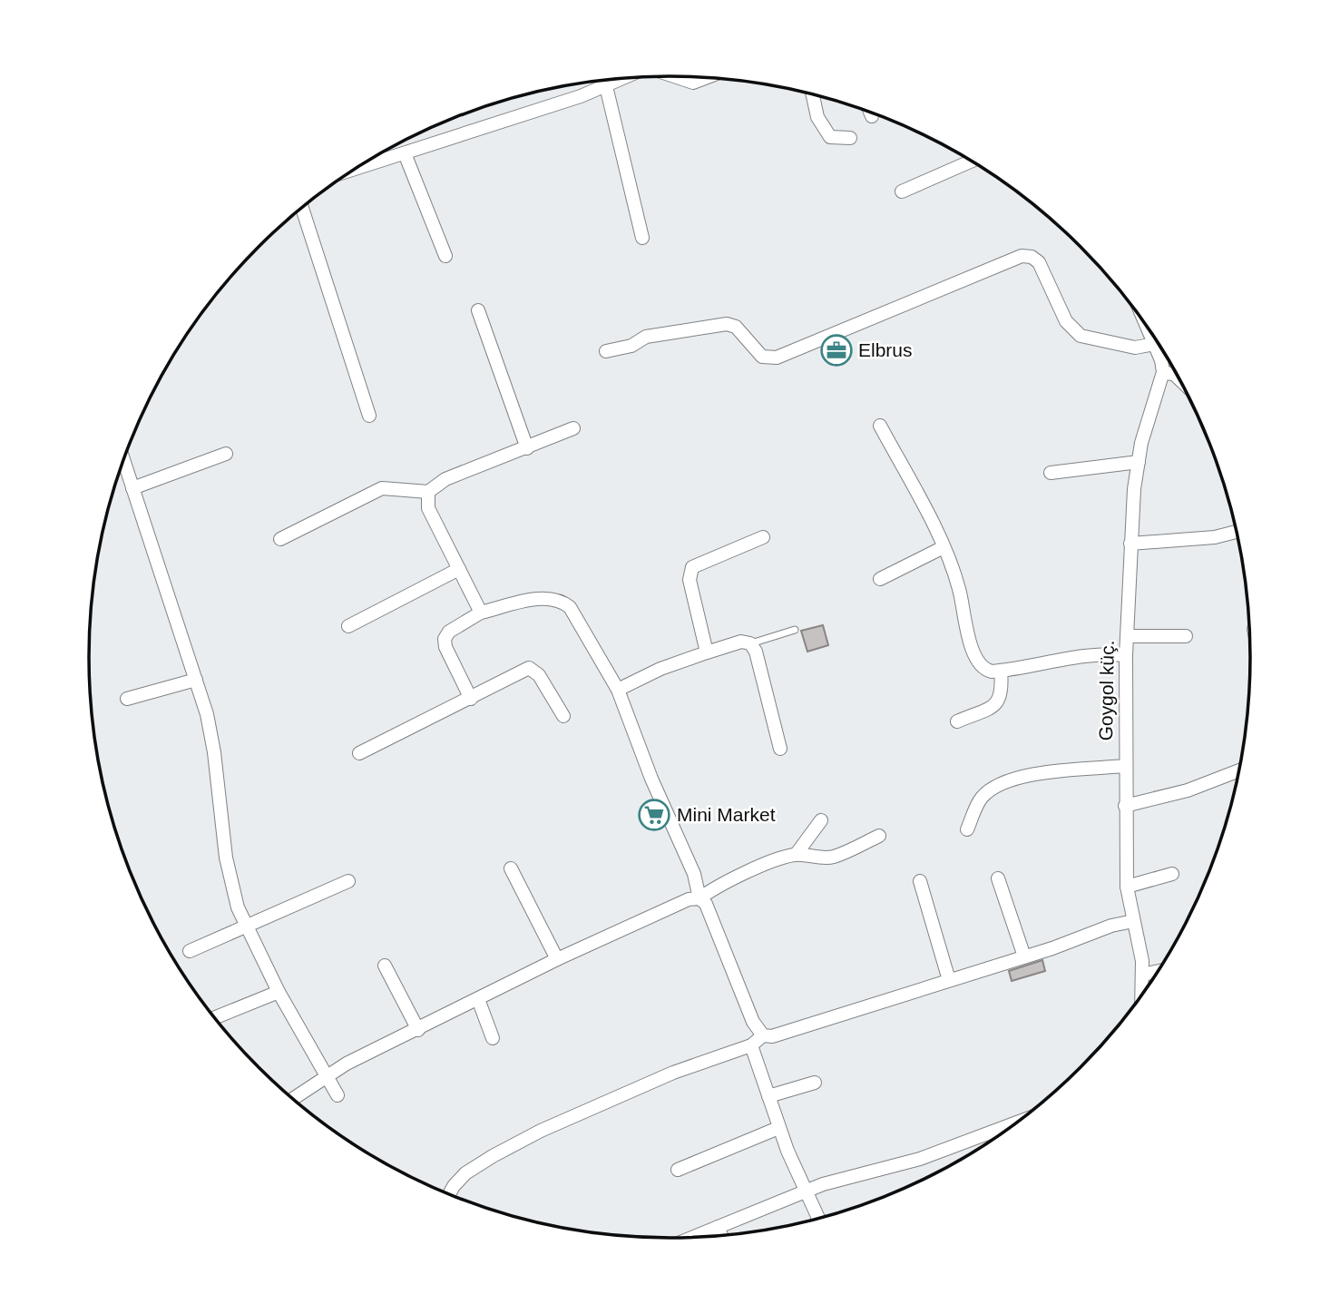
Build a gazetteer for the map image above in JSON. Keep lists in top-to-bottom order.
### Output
{
  "streets": {
    "street": ["Goygol küç."]
  },
  "places": {
    "office": ["Elbrus"],
    "supermarket": ["Mini Market"]
  }
}
